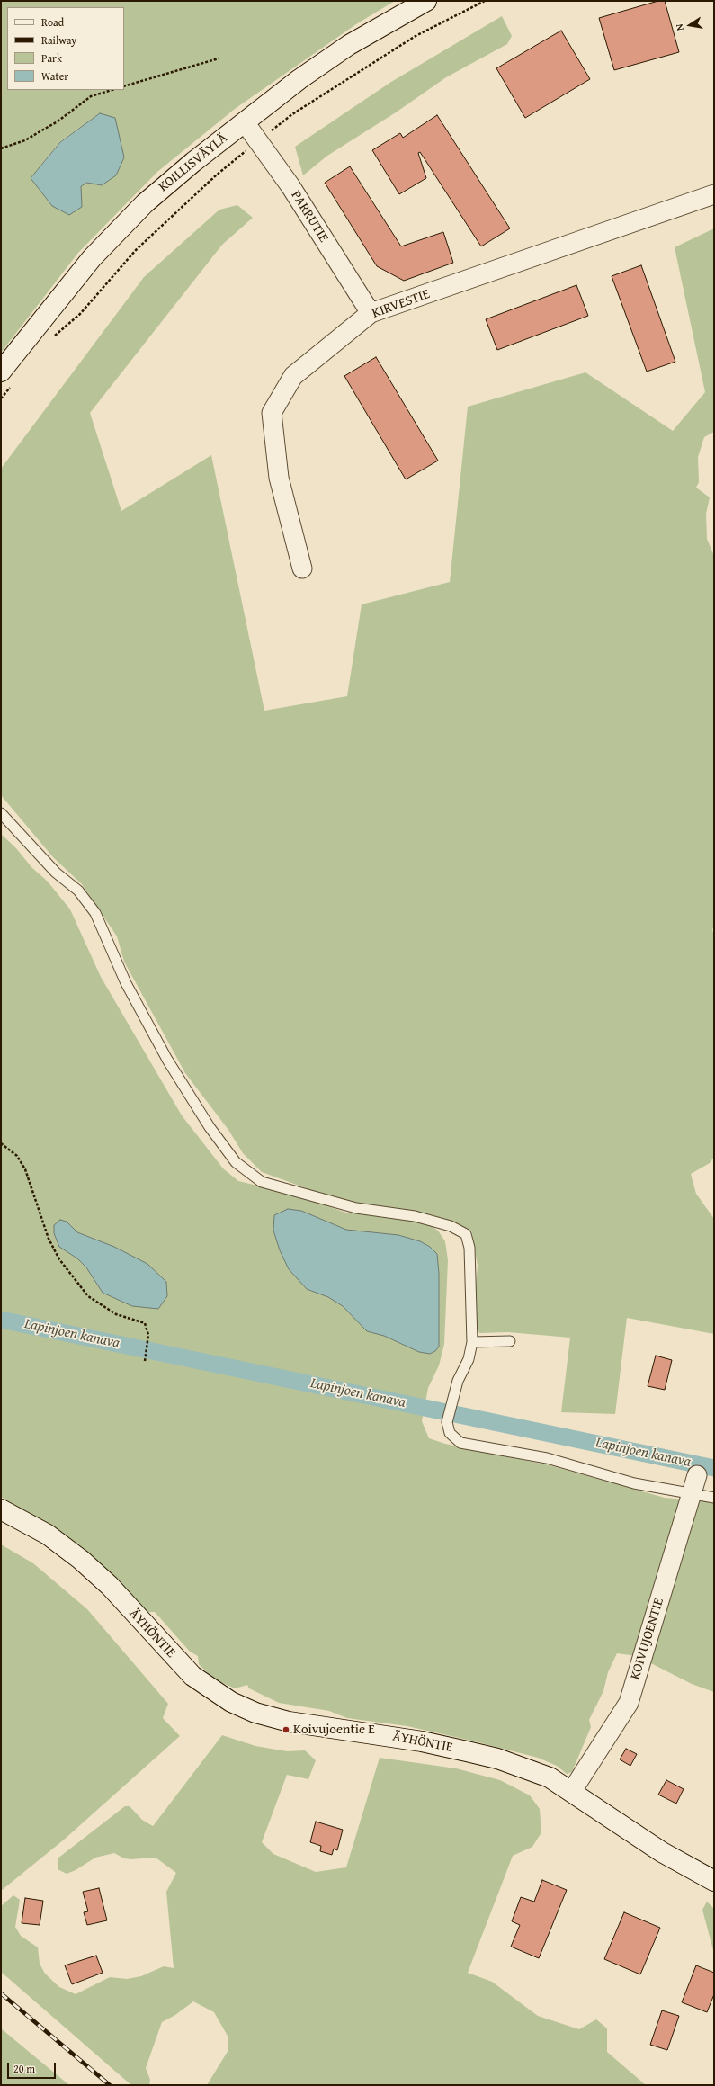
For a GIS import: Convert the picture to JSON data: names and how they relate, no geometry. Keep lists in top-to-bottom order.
{
  "streets": {
    "main road": ["KOILLISVÄYLÄ", "ÄYHÖNTIE"],
    "street": ["PARRUTIE", "KIRVESTIE", "KOIVUJOENTIE"]
  },
  "crossings": [
    ["KOILLISVÄYLÄ", "PARRUTIE"],
    ["PARRUTIE", "KIRVESTIE"],
    ["ÄYHÖNTIE", "KOIVUJOENTIE"]
  ],
  "water": ["Lapinjoen kanava"],
  "places": ["Koivujoentie E"],
  "legend": [
    "Road",
    "Railway",
    "Park",
    "Water"
  ],
  "scale_bar": "20 m",
  "north": "left"
}
